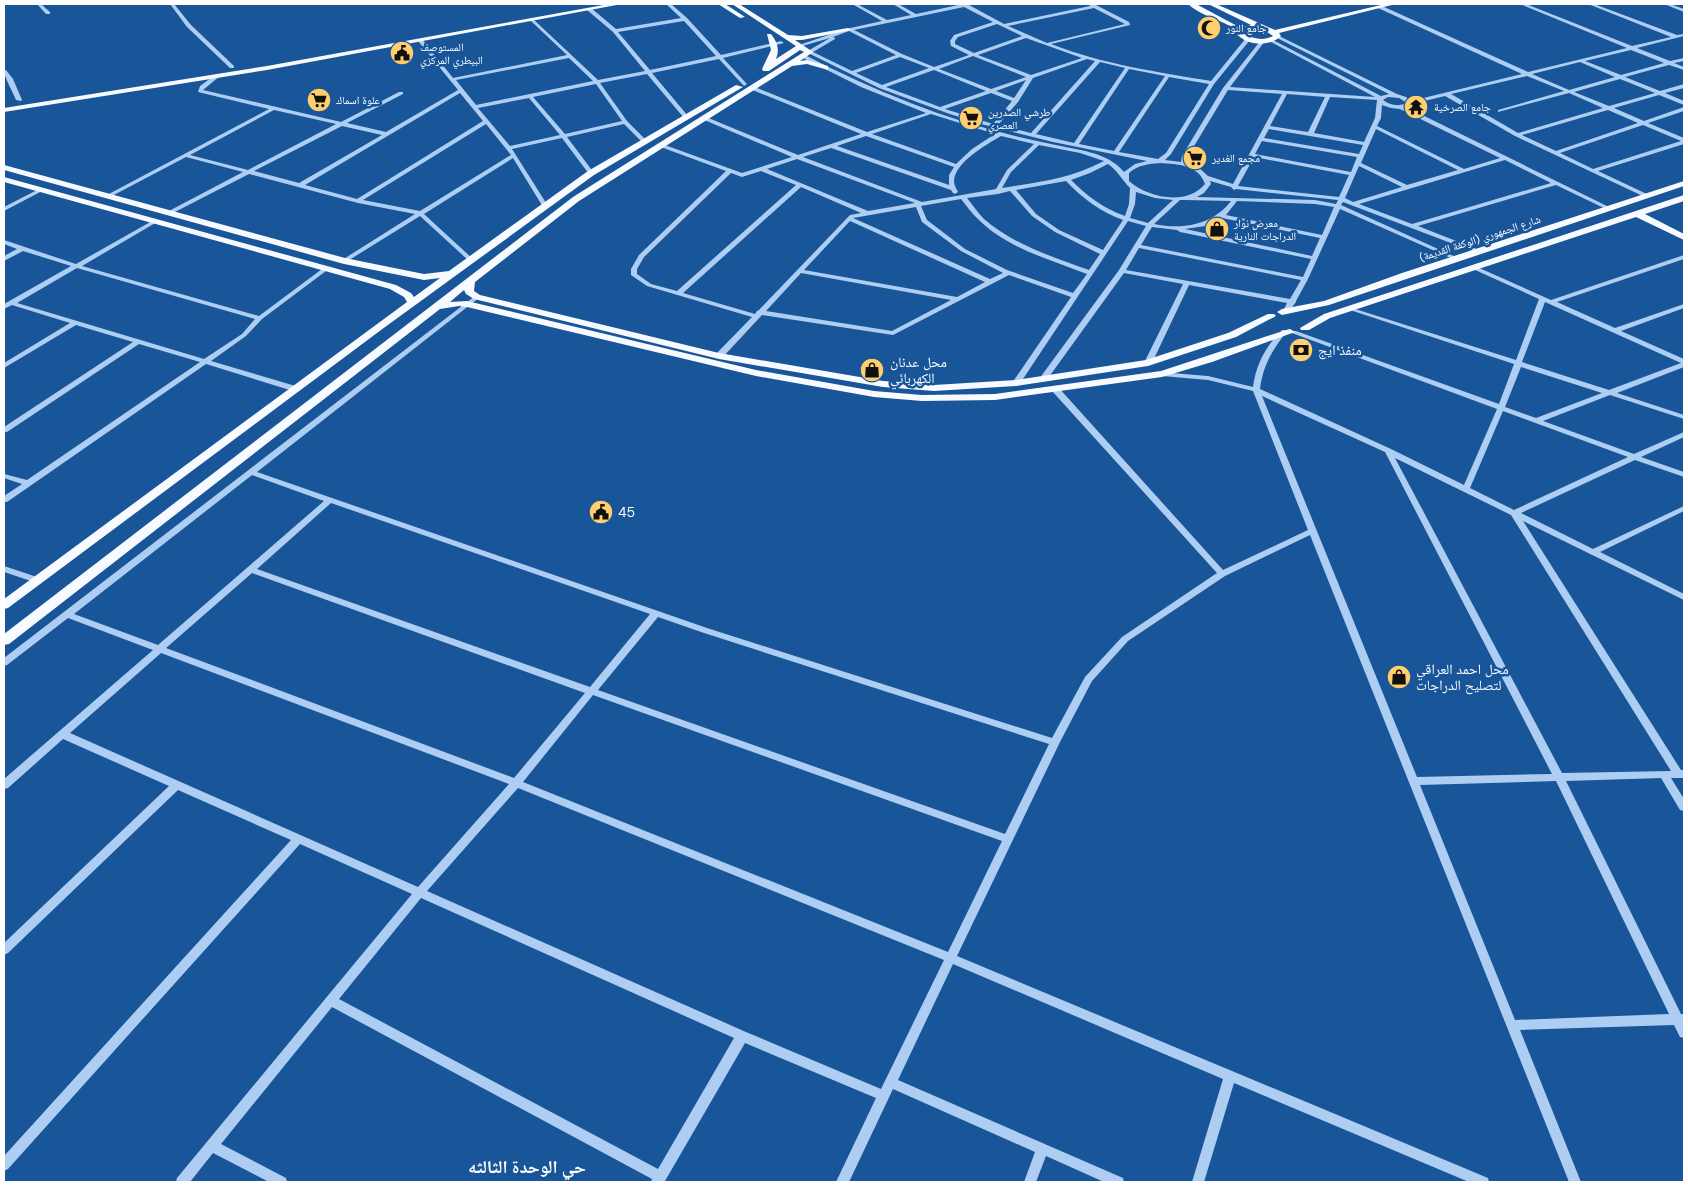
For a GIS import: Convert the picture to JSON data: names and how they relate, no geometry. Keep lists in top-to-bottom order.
{
  "streets": {
    "main road": ["شارع الجمهوري (الوكفة القديمة)"]
  },
  "districts": ["حي الوحدة الثالثه"],
  "places": {
    "mosque": ["جامع النور"],
    "public building": ["المستوصف البيطري المركزي", "45"],
    "supermarket": ["علوة اسماك", "طرشي الصدرين العصري", "مجمع الغدير"],
    "temple": ["جامع الصرخية"],
    "shop": ["معرض نوار الدراجات النارية", "محل عدنان الكهربائي", "محل احمد العراقي لتصليح الدراجات"],
    "bank": ["منفذ ايج"]
  }
}
